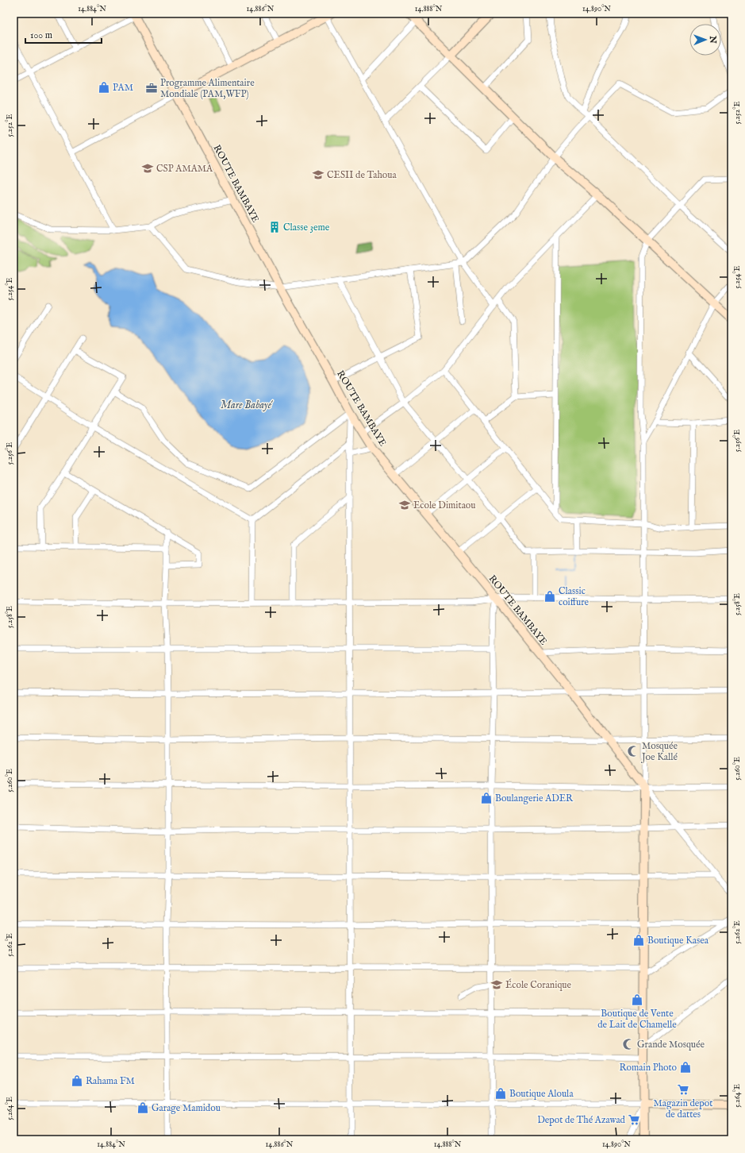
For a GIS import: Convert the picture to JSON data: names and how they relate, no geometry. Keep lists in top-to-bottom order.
{
  "streets": {
    "street": ["ROUTE BAMBAYE"]
  },
  "water": ["Mare Babayé"],
  "places": {
    "shop": [
      "PAM",
      "Classic coiffure",
      "Boulangerie ADER",
      "Boutique Kasea",
      "Boutique de Vente de Lait de Chamelle",
      "Romain Photo",
      "Rahama FM",
      "Boutique Aloula",
      "Garage Mamidou"
    ],
    "office": ["Programme Alimentaire Mondiale (PAM,WFP)"],
    "school or university": [
      "CSP AMAMA",
      "CESII de Tahoua",
      "Ecole Dimitaou",
      "École Coranique"
    ],
    "building": ["Classe 3eme"],
    "mosque": ["Mosquée Joe Kallé", "Grande Mosquée"],
    "supermarket": ["Magazin depot de dattes", "Depot de Thé Azawad"]
  },
  "scale_bar": "100 m",
  "north": "right",
  "coordinates": [
    "14.884°N",
    "14.886°N",
    "14.888°N",
    "14.890°N",
    "5.252°E",
    "5.254°E",
    "5.256°E",
    "5.258°E",
    "5.260°E",
    "5.262°E",
    "5.264°E"
  ]
}
